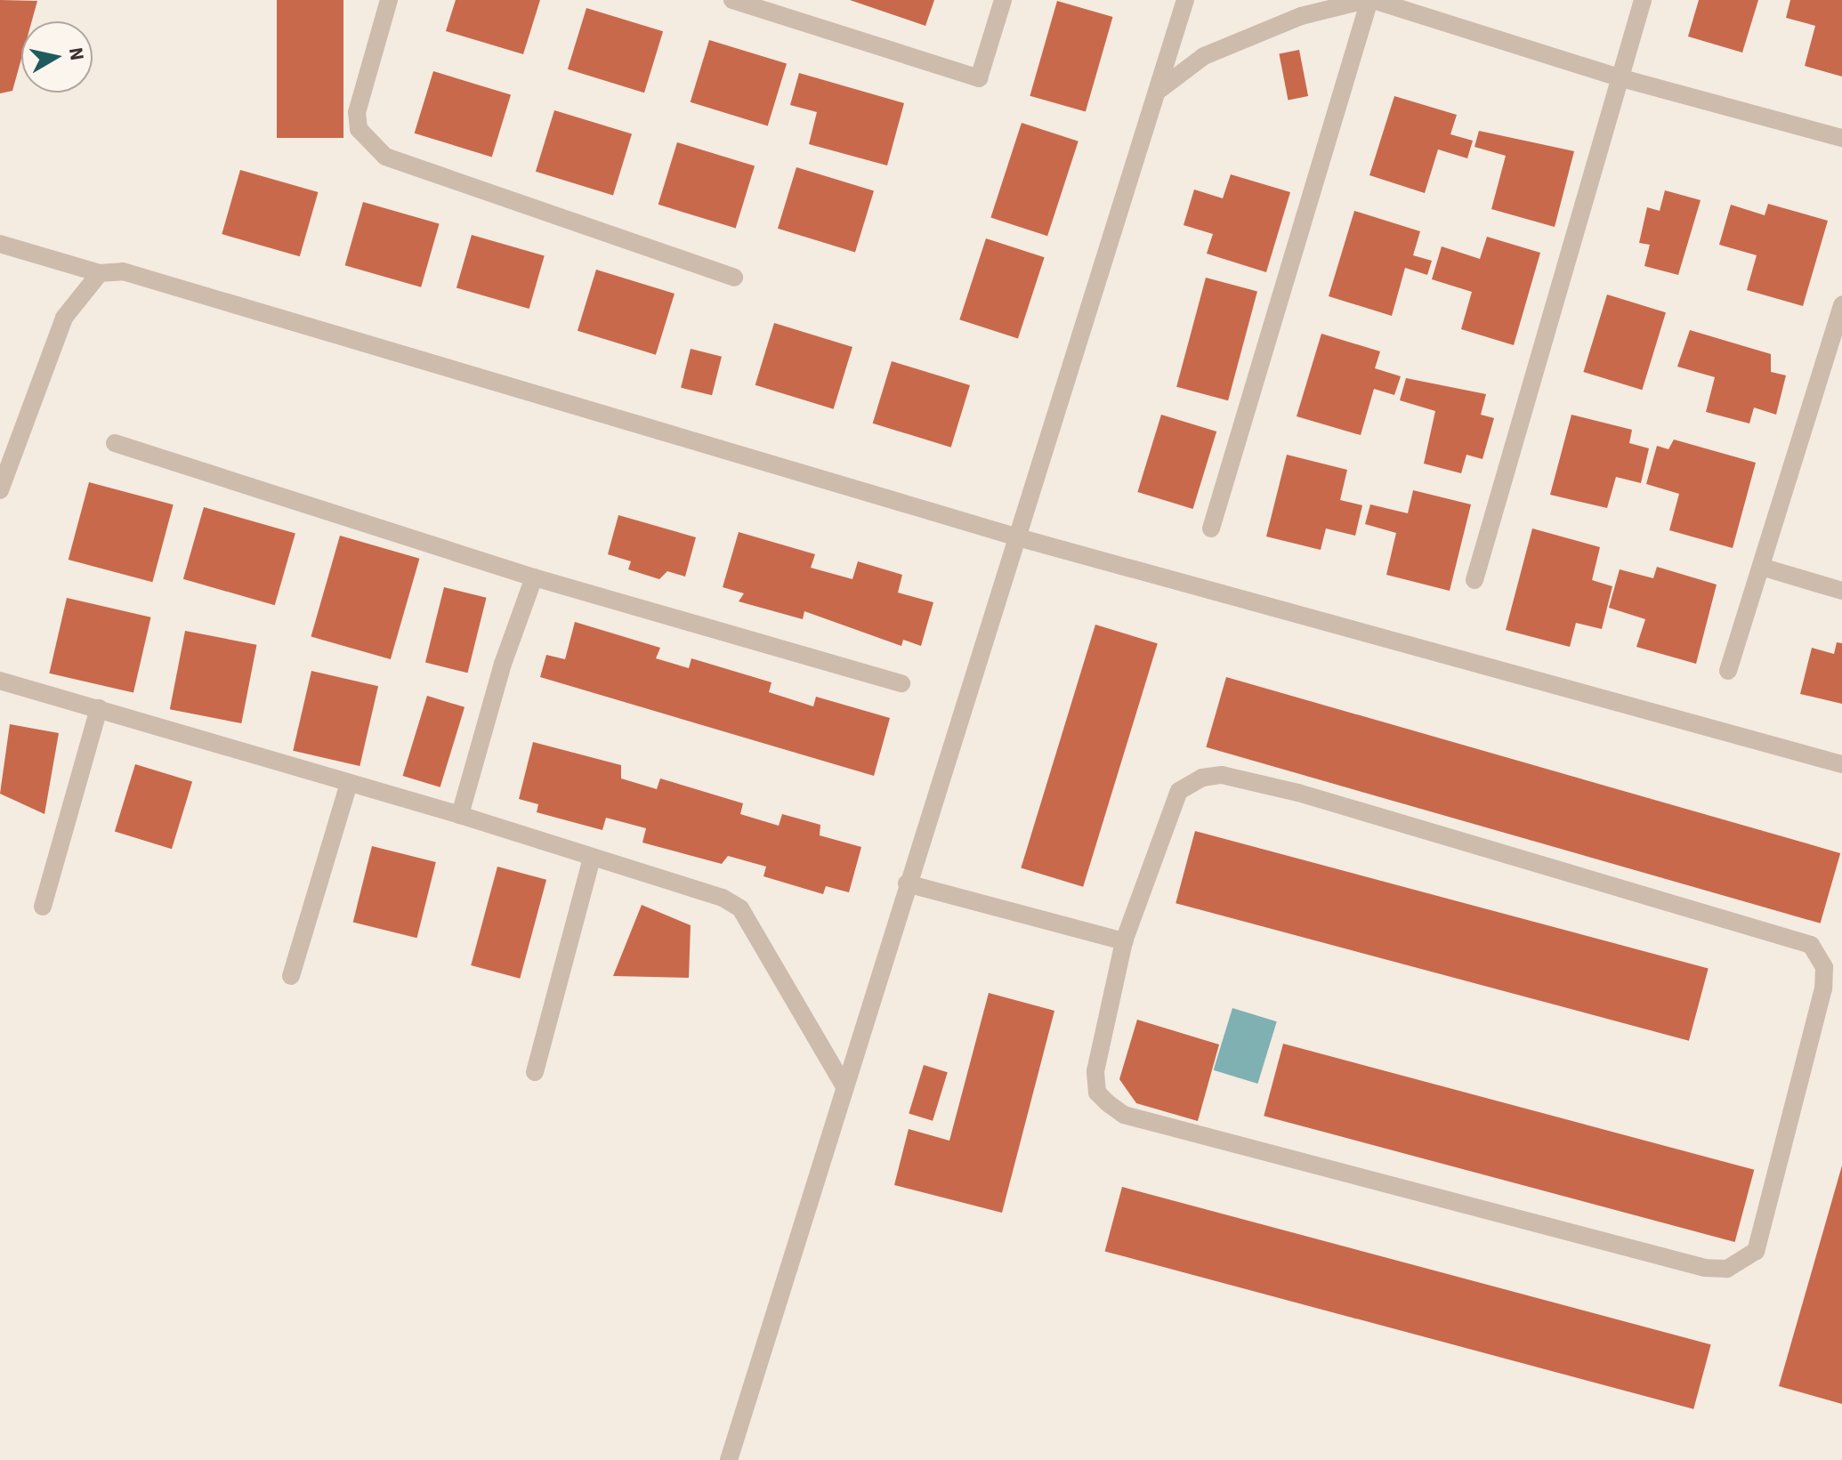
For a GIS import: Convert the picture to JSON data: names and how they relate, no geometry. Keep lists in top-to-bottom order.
{
  "north": "right"
}
